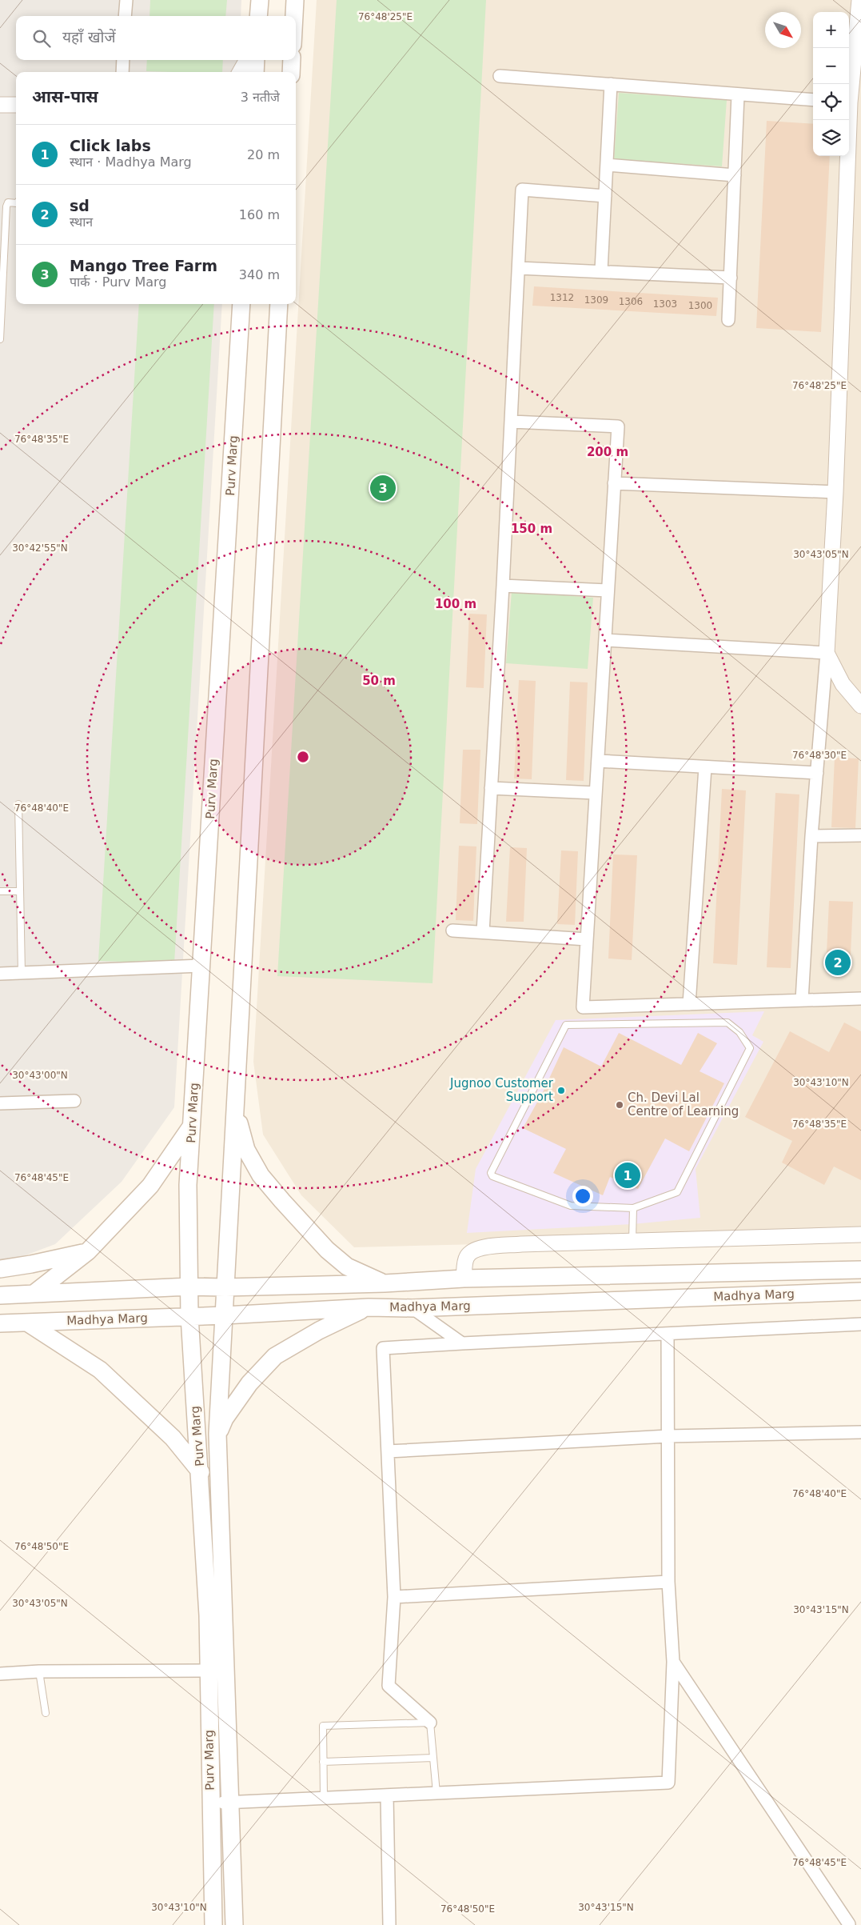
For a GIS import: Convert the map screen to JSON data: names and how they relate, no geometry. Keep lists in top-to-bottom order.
{
  "streets": {
    "main road": ["Purv Marg", "Madhya Marg"]
  },
  "crossings": [
    ["Purv Marg", "Madhya Marg"]
  ],
  "places": ["Jugnoo Customer Support", "Ch. Devi Lal Centre of Learning"],
  "house_numbers": [
    "1312",
    "1309",
    "1306",
    "1303",
    "1300"
  ],
  "north": "bottom right",
  "page": {
    "map_buttons": ["+", "−"],
    "search": "यहाँ खोजें",
    "heading": ["आस-पास", "3 नतीजे"],
    "list": [
      {
        "mark": "1",
        "name": "Click labs",
        "note": "स्थान · Madhya Marg",
        "value": "20 m"
      },
      {
        "mark": "2",
        "name": "sd",
        "note": "स्थान",
        "value": "160 m"
      },
      {
        "mark": "3",
        "name": "Mango Tree Farm",
        "note": "पार्क · Purv Marg",
        "value": "340 m"
      }
    ],
    "pins": ["3", "2", "1"]
  },
  "coordinates": [
    "76°48'25\"E",
    "76°48'35\"E",
    "30°42'55\"N",
    "30°43'05\"N",
    "76°48'30\"E",
    "76°48'40\"E",
    "30°43'00\"N",
    "30°43'10\"N",
    "76°48'45\"E",
    "76°48'50\"E",
    "30°43'15\"N"
  ],
  "rings": [
    "200 m",
    "150 m",
    "100 m",
    "50 m"
  ]
}
